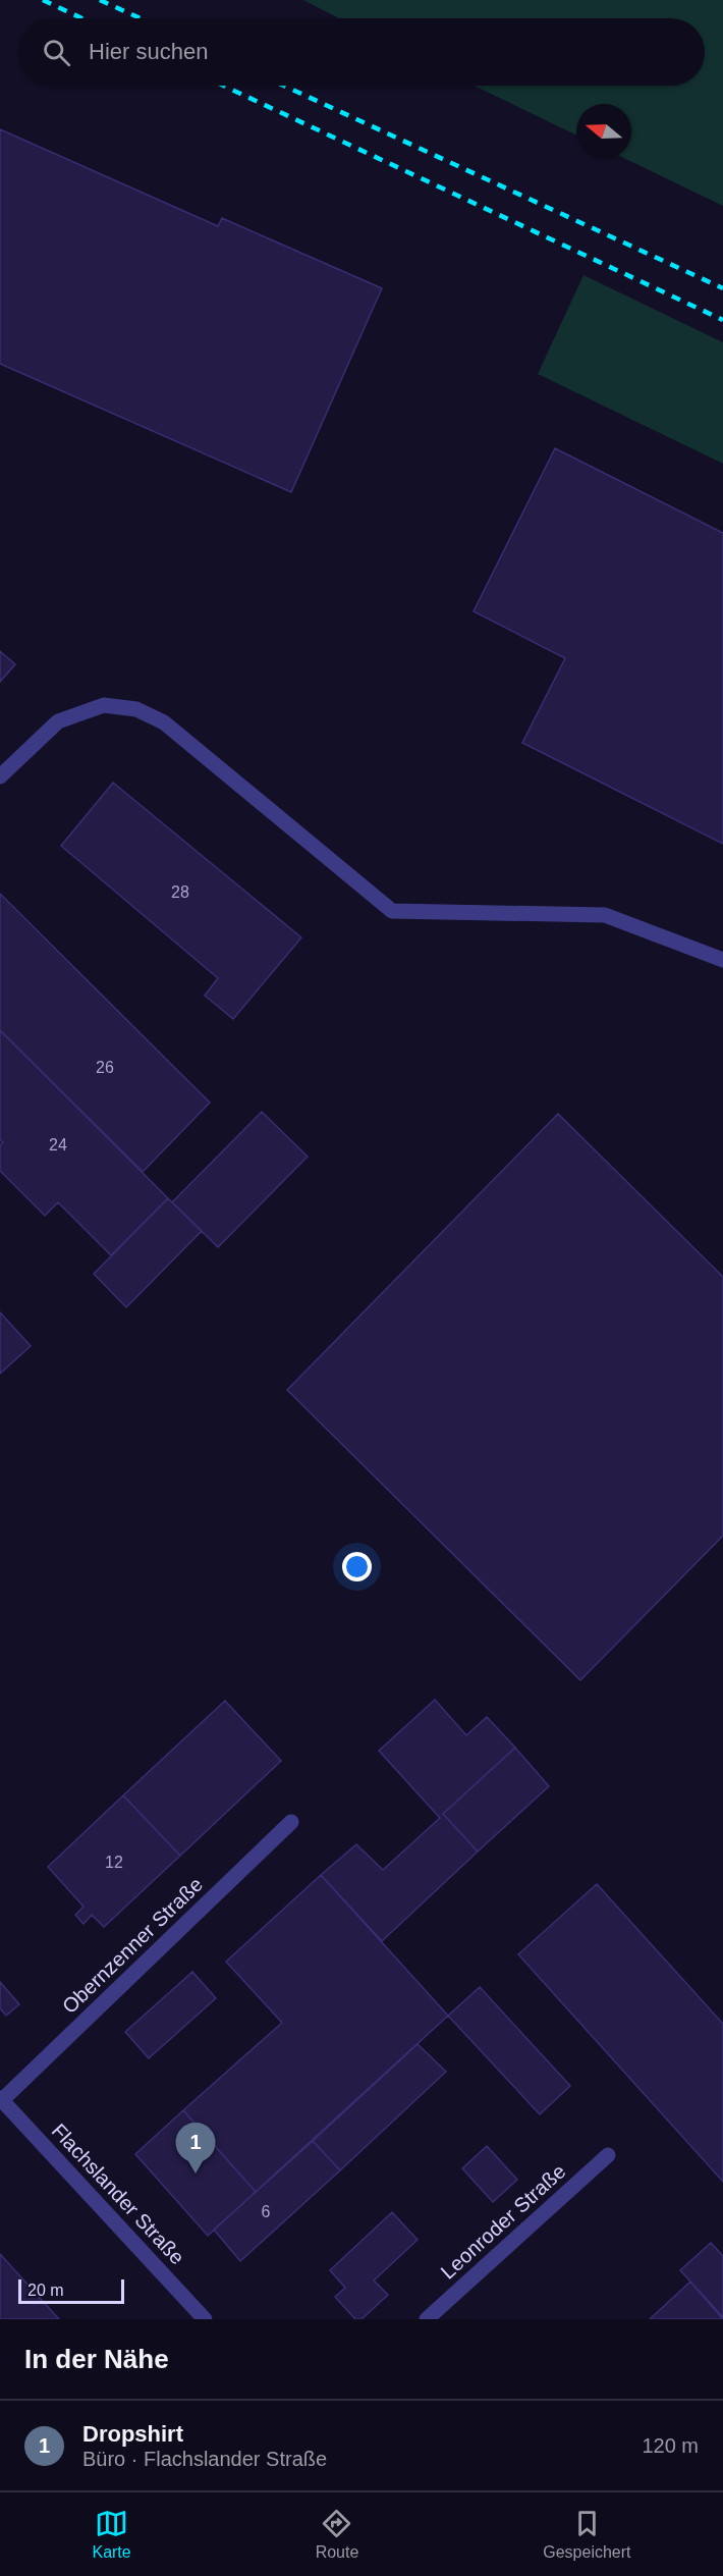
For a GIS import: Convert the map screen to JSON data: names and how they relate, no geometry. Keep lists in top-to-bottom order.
{
  "streets": {
    "street": ["Obernzenner Straße", "Flachslander Straße", "Leonroder Straße"]
  },
  "crossings": [
    ["Obernzenner Straße", "Flachslander Straße"]
  ],
  "house_numbers": [
    "28",
    "26",
    "24",
    "12",
    "6"
  ],
  "scale_bar": "20 m",
  "north": "left",
  "page": {
    "search": "Hier suchen",
    "pins": "1",
    "scale": "20 m",
    "heading": "In der Nähe",
    "list": [
      {
        "mark": "1",
        "name": "Dropshirt",
        "note": "Büro · Flachslander Straße",
        "value": "120 m"
      }
    ],
    "nav": ["Karte", "Route", "Gespeichert"]
  }
}
